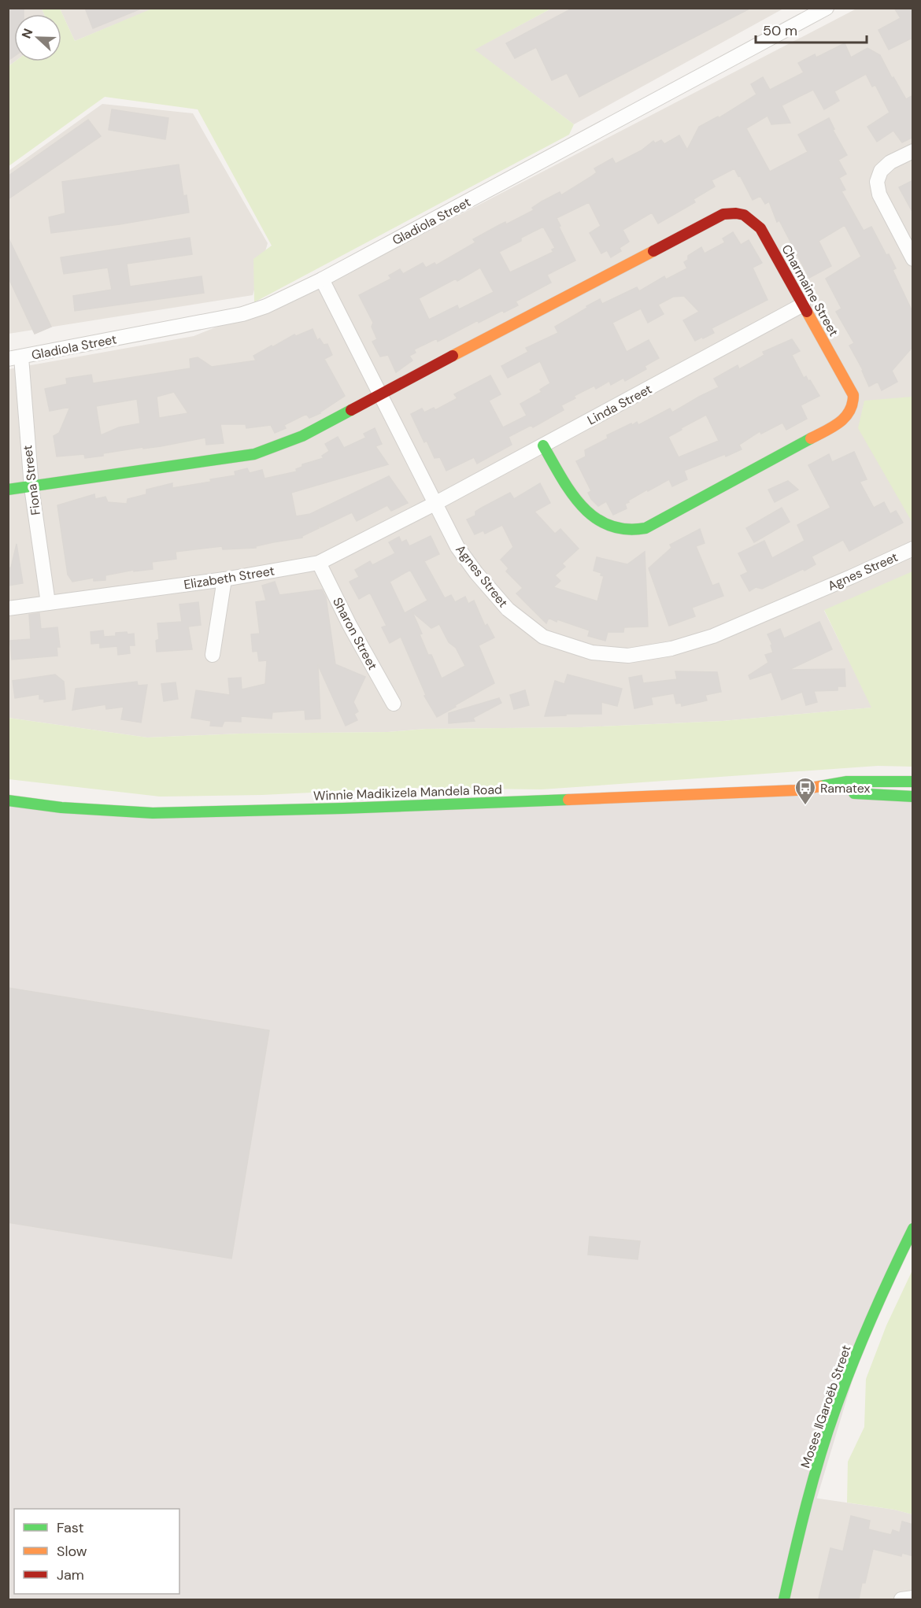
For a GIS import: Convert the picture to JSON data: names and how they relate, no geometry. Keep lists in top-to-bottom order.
{
  "streets": {
    "street": [
      "Gladiola Street",
      "Charmaine Street",
      "Linda Street",
      "Fiona Street",
      "Agnes Street",
      "Elizabeth Street",
      "Sharon Street",
      "Winnie Madikizela Mandela Road",
      "Moses ǁGaroëb Street"
    ]
  },
  "crossings": [
    ["Gladiola Street", "Fiona Street"],
    ["Gladiola Street", "Agnes Street"],
    ["Charmaine Street", "Linda Street"],
    ["Charmaine Street", "Agnes Street"],
    ["Linda Street", "Agnes Street"],
    ["Linda Street", "Elizabeth Street"],
    ["Fiona Street", "Elizabeth Street"],
    ["Agnes Street", "Elizabeth Street"],
    ["Elizabeth Street", "Sharon Street"]
  ],
  "places": {
    "bus stop": ["Ramatex"]
  },
  "legend": ["Fast", "Slow", "Jam"],
  "scale_bar": "50 m",
  "north": "left"
}
